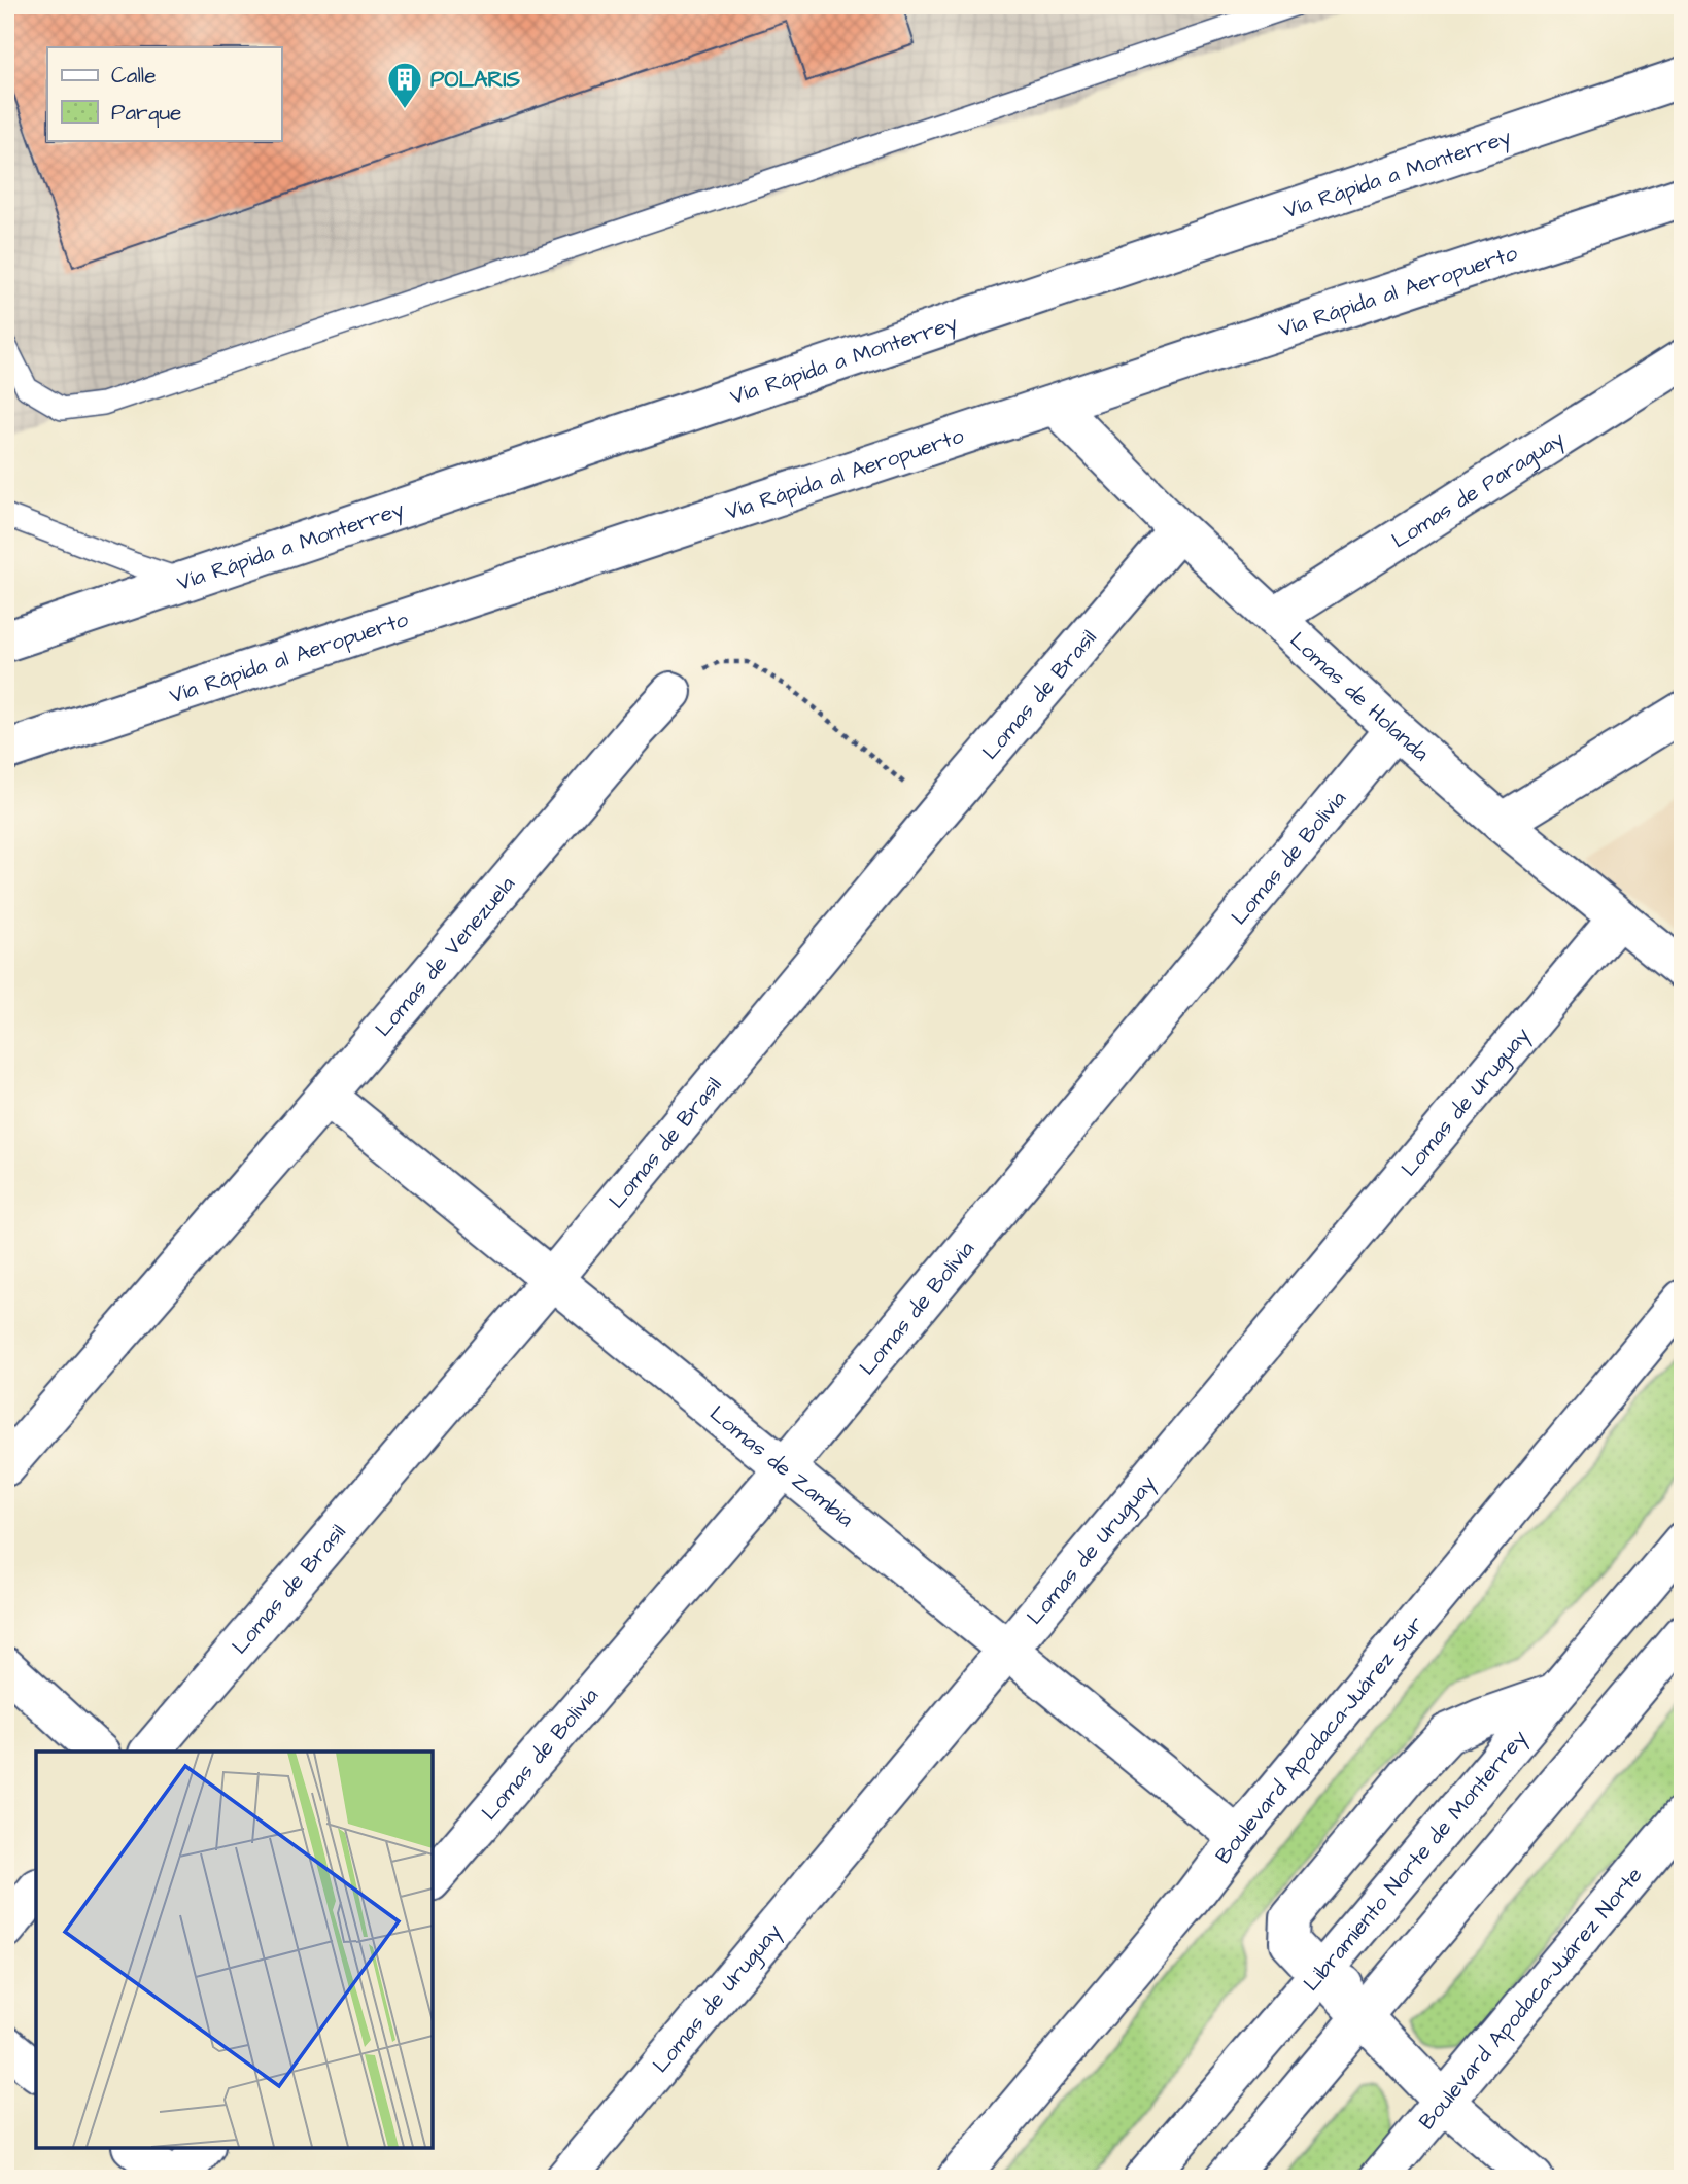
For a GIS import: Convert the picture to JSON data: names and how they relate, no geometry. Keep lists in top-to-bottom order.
{
  "streets": {
    "main road": [
      "Vía Rápida a Monterrey",
      "Vía Rápida al Aeropuerto",
      "Lomas de Paraguay",
      "Lomas de Brasil",
      "Lomas de Holanda",
      "Lomas de Bolivia",
      "Lomas de Venezuela",
      "Lomas de Uruguay",
      "Lomas de Zambia",
      "Boulevard Apodaca-Juárez Sur",
      "Libramiento Norte de Monterrey",
      "Boulevard Apodaca-Juárez Norte"
    ]
  },
  "crossings": [
    ["Vía Rápida al Aeropuerto", "Lomas de Holanda"],
    ["Lomas de Paraguay", "Lomas de Holanda"],
    ["Lomas de Brasil", "Lomas de Holanda"],
    ["Lomas de Brasil", "Lomas de Zambia"],
    ["Lomas de Holanda", "Lomas de Bolivia"],
    ["Lomas de Holanda", "Lomas de Uruguay"],
    ["Lomas de Bolivia", "Lomas de Zambia"],
    ["Lomas de Venezuela", "Lomas de Zambia"],
    ["Lomas de Uruguay", "Lomas de Zambia"],
    ["Lomas de Zambia", "Boulevard Apodaca-Juárez Sur"]
  ],
  "places": {
    "building": ["POLARIS"]
  },
  "legend": ["Calle", "Parque"]
}
